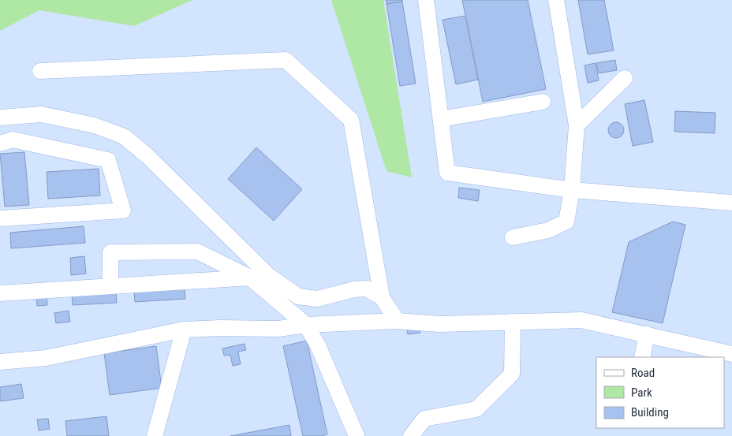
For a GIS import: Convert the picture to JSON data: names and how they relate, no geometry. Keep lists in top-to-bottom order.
{
  "legend": ["Road", "Park", "Building"]
}
